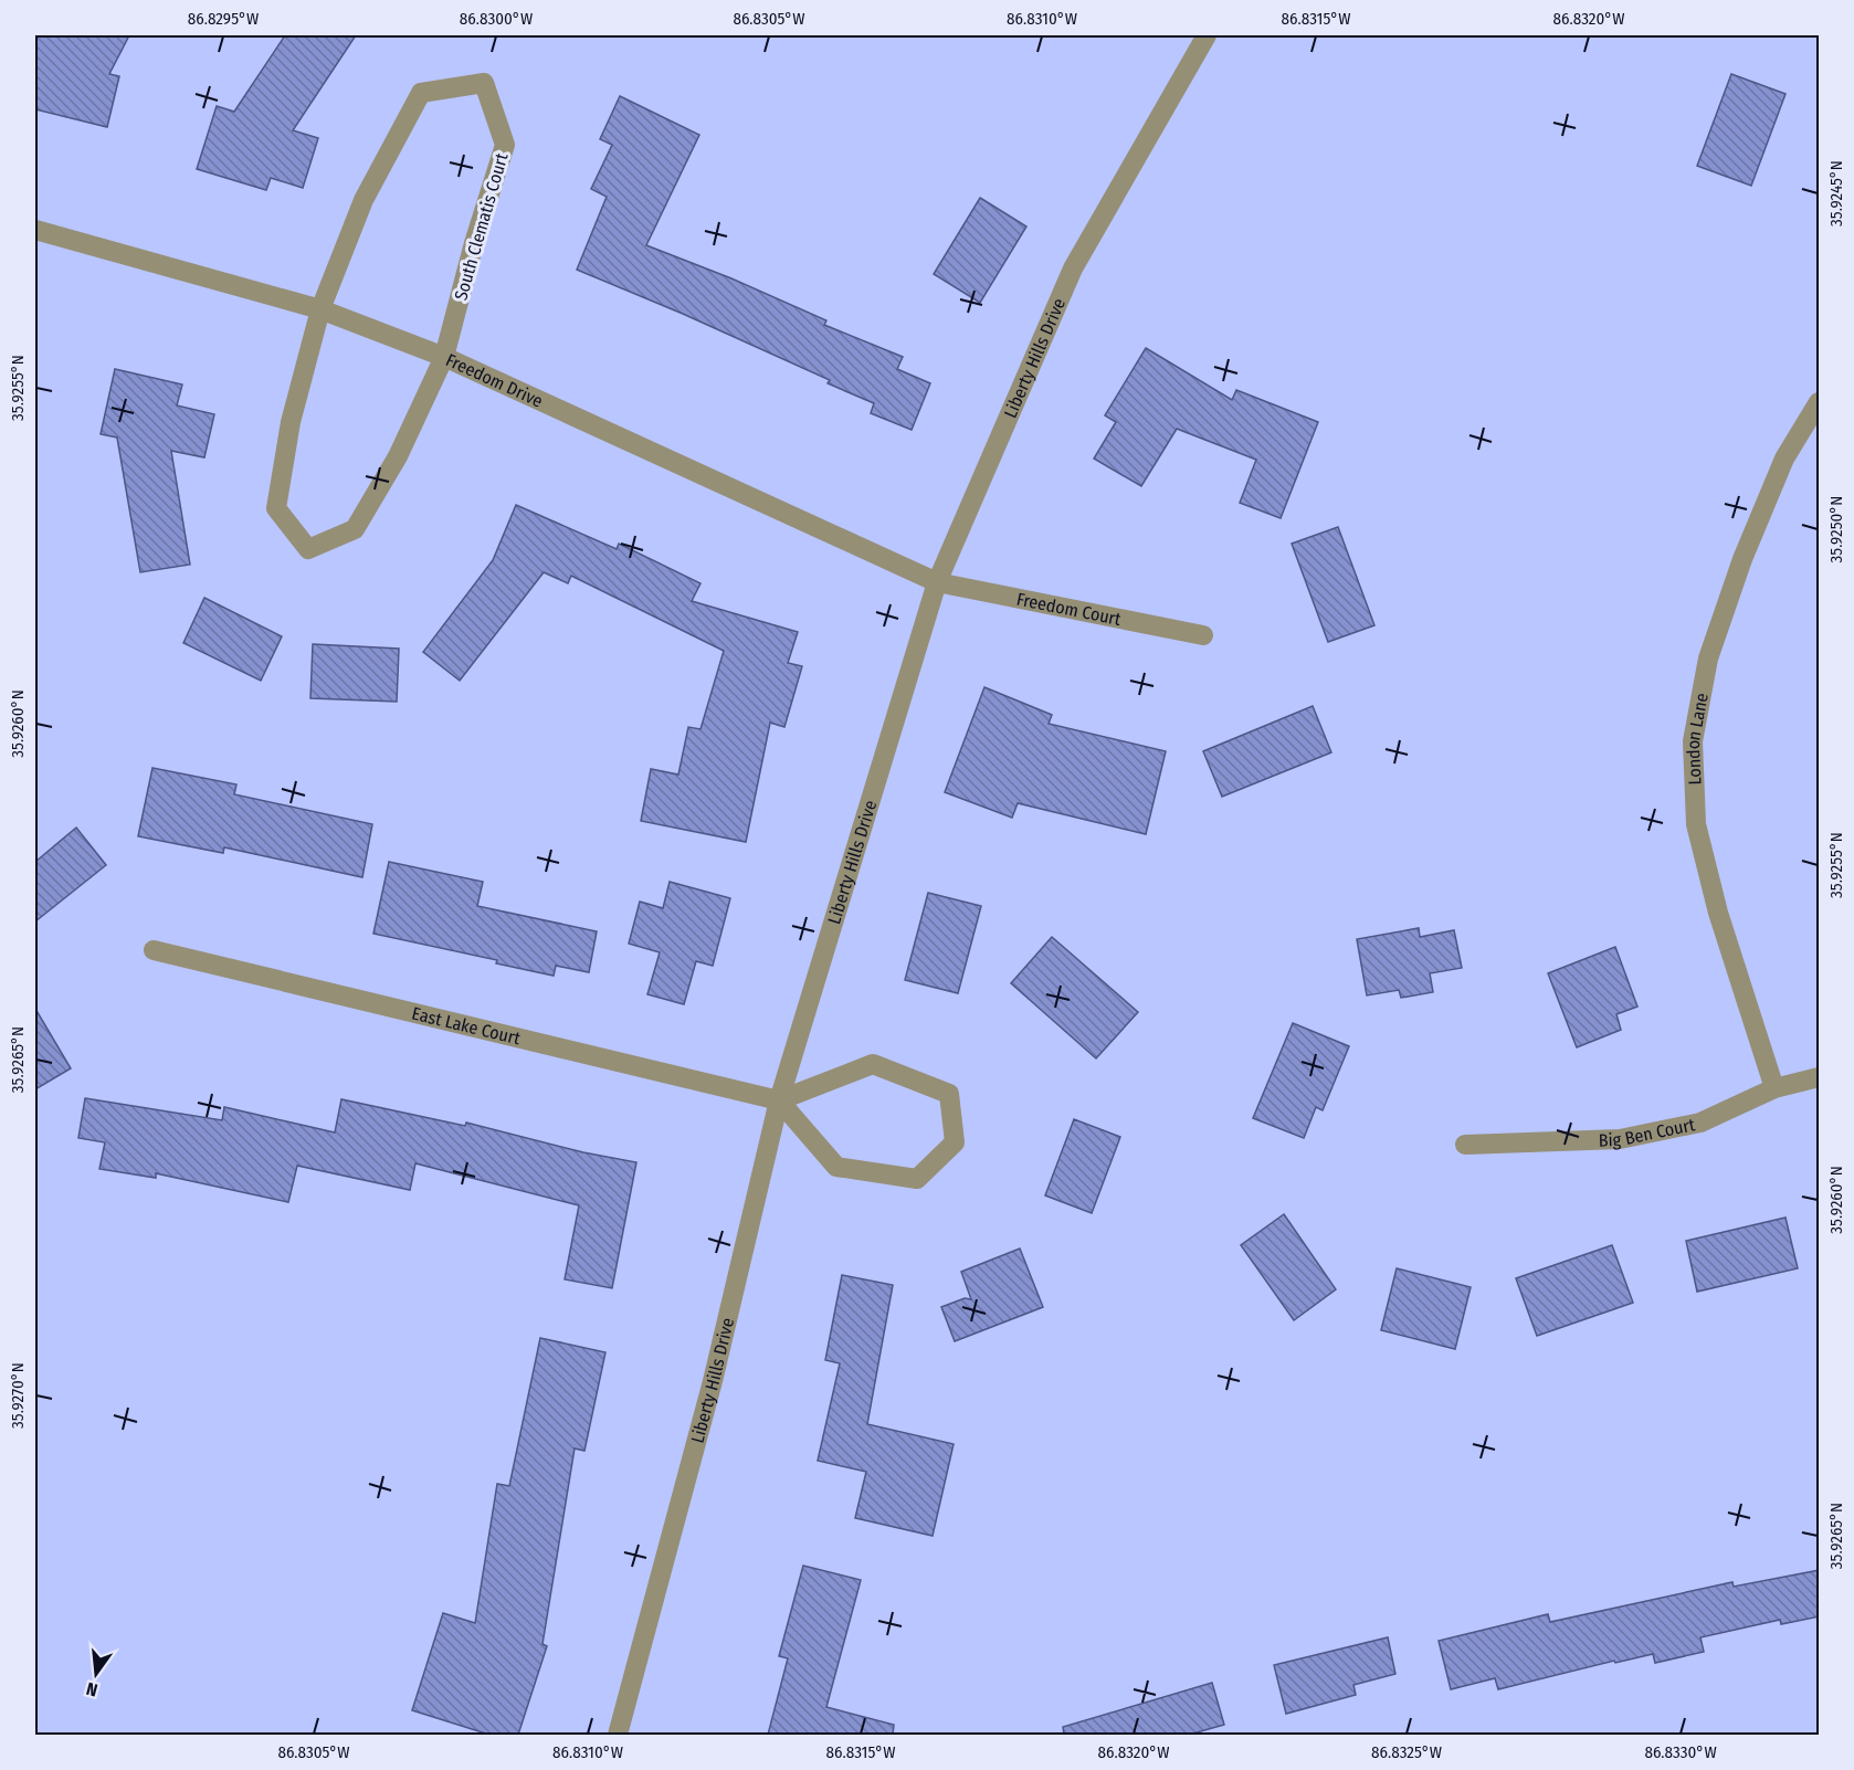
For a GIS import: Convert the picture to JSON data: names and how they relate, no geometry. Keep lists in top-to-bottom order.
{
  "streets": {
    "street": [
      "South Clematis Court",
      "Liberty Hills Drive",
      "Freedom Drive",
      "Freedom Court",
      "London Lane",
      "East Lake Court",
      "Big Ben Court"
    ]
  },
  "crossings": [
    ["South Clematis Court", "Freedom Drive"],
    ["Liberty Hills Drive", "Freedom Drive"],
    ["Liberty Hills Drive", "Freedom Court"],
    ["Liberty Hills Drive", "East Lake Court"],
    ["Freedom Drive", "Freedom Court"],
    ["London Lane", "Big Ben Court"]
  ],
  "north": "bottom",
  "coordinates": [
    "86.8295°W",
    "86.8300°W",
    "86.8305°W",
    "86.8310°W",
    "86.8315°W",
    "86.8320°W",
    "35.9245°N",
    "35.9255°N",
    "35.9250°N",
    "35.9260°N",
    "35.9265°N",
    "35.9270°N",
    "86.8325°W",
    "86.8330°W"
  ]
}
